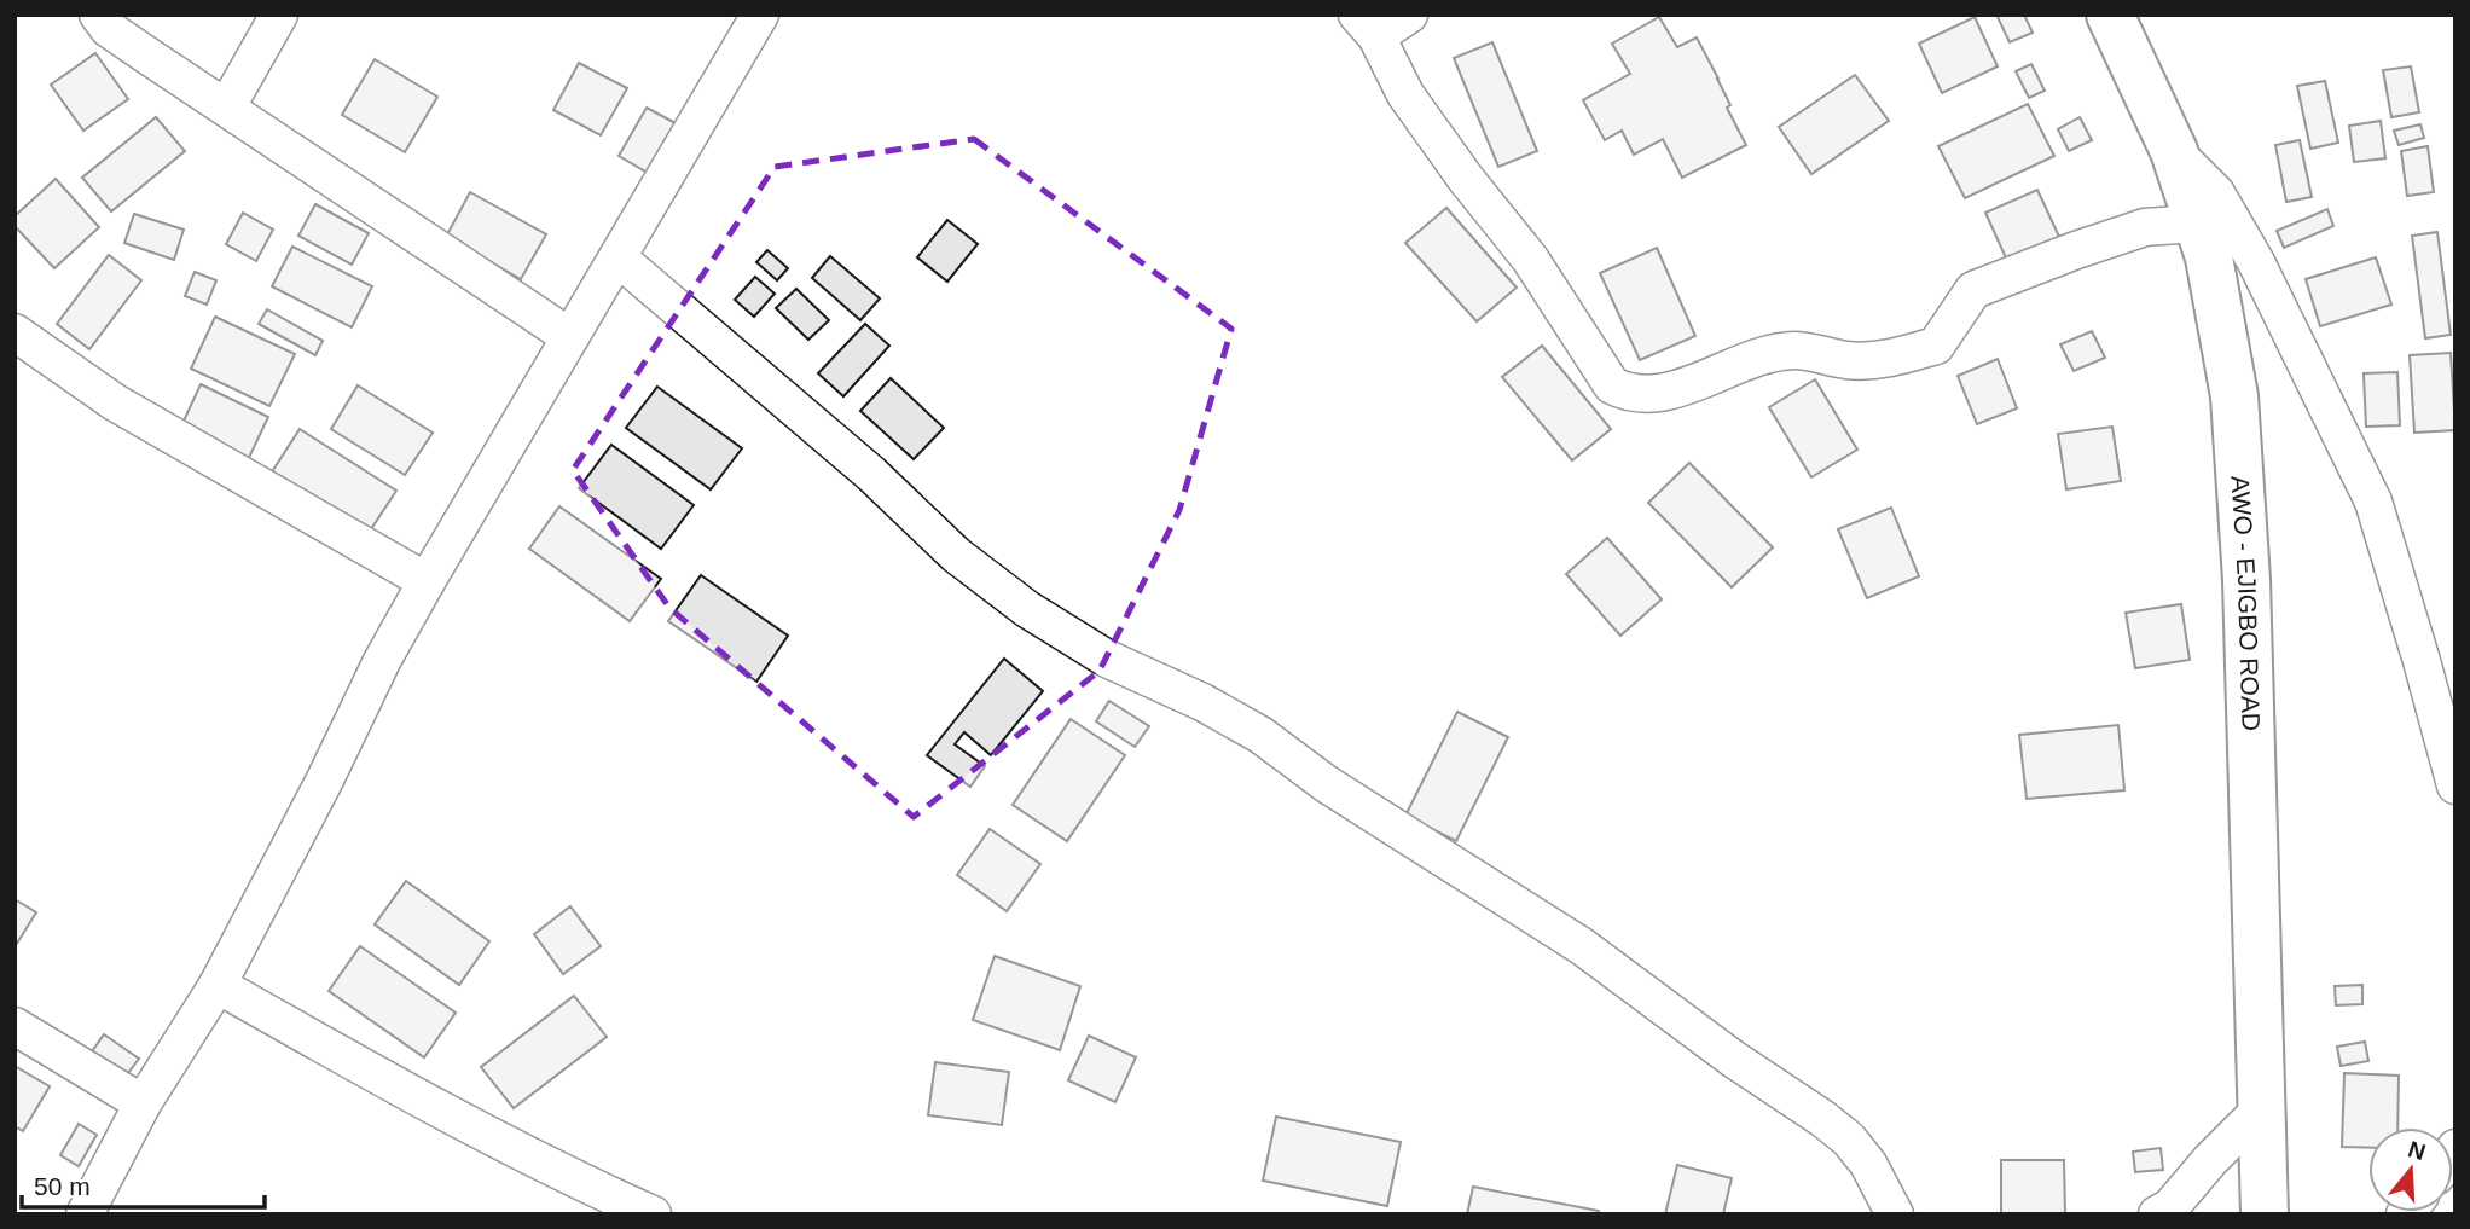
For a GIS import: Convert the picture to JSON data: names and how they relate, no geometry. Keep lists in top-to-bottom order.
{
  "streets": {
    "main road": ["AWO - EJIGBO ROAD"]
  },
  "scale_bar": "50 m",
  "north": "top"
}
